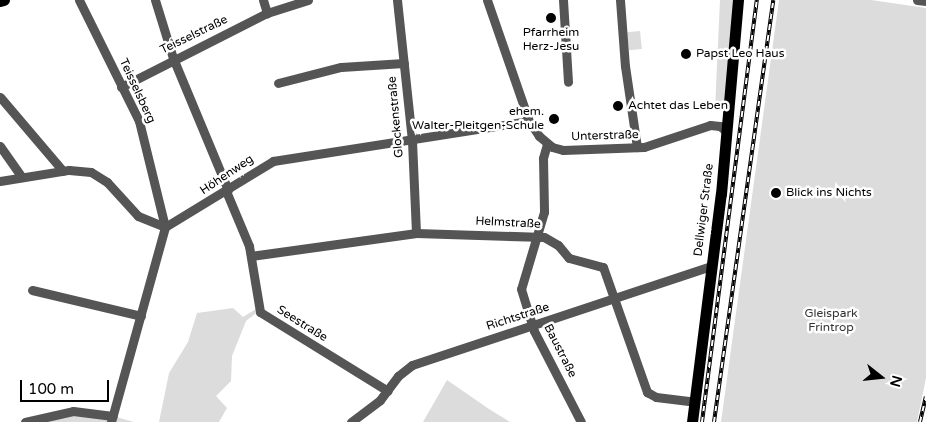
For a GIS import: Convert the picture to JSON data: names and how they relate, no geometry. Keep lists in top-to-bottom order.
{
  "streets": {
    "main road": ["Dellwiger Straße"],
    "street": [
      "Teisselstraße",
      "Teisselsberg",
      "Glockenstraße",
      "Unterstraße",
      "Höhenweg",
      "Helmstraße",
      "Richtstraße",
      "Seestraße",
      "Baustraße"
    ]
  },
  "crossings": [
    ["Teisselstraße", "Teisselsberg"],
    ["Teisselstraße", "Seestraße"],
    ["Teisselsberg", "Höhenweg"],
    ["Glockenstraße", "Höhenweg"],
    ["Glockenstraße", "Helmstraße"],
    ["Unterstraße", "Dellwiger Straße"],
    ["Unterstraße", "Baustraße"],
    ["Höhenweg", "Seestraße"],
    ["Dellwiger Straße", "Helmstraße"],
    ["Dellwiger Straße", "Richtstraße"],
    ["Helmstraße", "Richtstraße"],
    ["Helmstraße", "Seestraße"],
    ["Helmstraße", "Baustraße"],
    ["Richtstraße", "Seestraße"],
    ["Richtstraße", "Baustraße"]
  ],
  "parks": ["Gleispark Frintrop"],
  "places": [
    "Pfarrheim Herz-Jesu",
    "Papst Leo Haus",
    "Achtet das Leben",
    "ehem. Walter-Pleitgen-Schule",
    "Blick ins Nichts"
  ],
  "scale_bar": "100 m",
  "north": "right"
}
